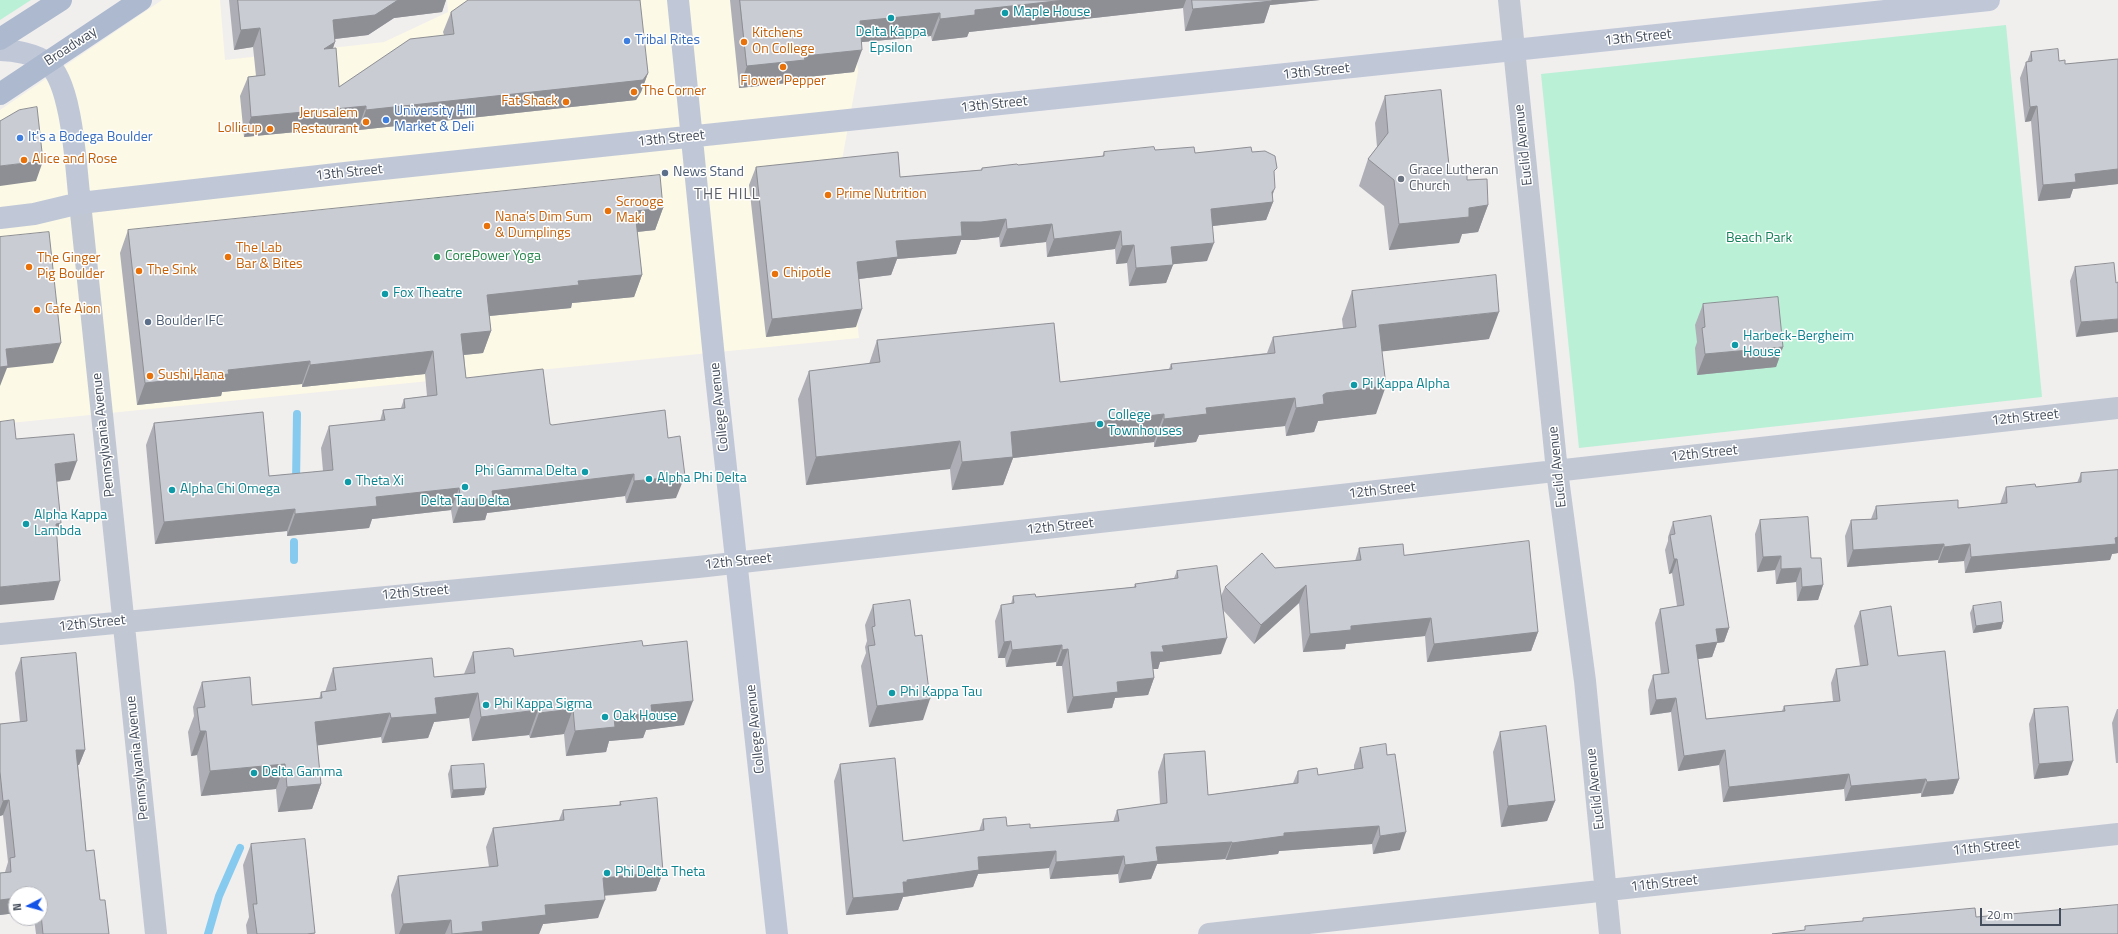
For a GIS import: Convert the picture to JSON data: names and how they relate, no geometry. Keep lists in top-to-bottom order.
{
  "streets": {
    "main road": ["Broadway"],
    "street": [
      "13th Street",
      "Euclid Avenue",
      "College Avenue",
      "12th Street",
      "Pennsylvania Avenue",
      "11th Street"
    ]
  },
  "crossings": [
    ["13th Street", "Euclid Avenue"],
    ["13th Street", "College Avenue"],
    ["13th Street", "Pennsylvania Avenue"],
    ["Broadway", "Pennsylvania Avenue"],
    ["Euclid Avenue", "12th Street"],
    ["Euclid Avenue", "11th Street"],
    ["College Avenue", "12th Street"],
    ["12th Street", "Pennsylvania Avenue"]
  ],
  "districts": ["THE HILL"],
  "parks": ["Beach Park"],
  "places": [
    "Maple House",
    "Delta Kappa Epsilon",
    "Tribal Rites",
    "Kitchens On College",
    "Flower Pepper",
    "The Corner",
    "Fat Shack",
    "University Hill Market & Deli",
    "Jerusalem Restaurant",
    "Lollicup",
    "It's a Bodega Boulder",
    "Alice and Rose",
    "News Stand",
    "Grace Lutheran Church",
    "Prime Nutrition",
    "Scrooge Maki",
    "Nana’s Dim Sum & Dumplings",
    "The Lab Bar & Bites",
    "CorePower Yoga",
    "The Ginger Pig Boulder",
    "The Sink",
    "Chipotle",
    "Fox Theatre",
    "Cafe Aion",
    "Boulder IFC",
    "Harbeck-Bergheim House",
    "Sushi Hana",
    "Pi Kappa Alpha",
    "College Townhouses",
    "Phi Gamma Delta",
    "Alpha Phi Delta",
    "Theta Xi",
    "Delta Tau Delta",
    "Alpha Chi Omega",
    "Alpha Kappa Lambda",
    "Phi Kappa Tau",
    "Phi Kappa Sigma",
    "Oak House",
    "Delta Gamma",
    "Phi Delta Theta"
  ],
  "scale_bar": "20 m",
  "north": "left"
}
